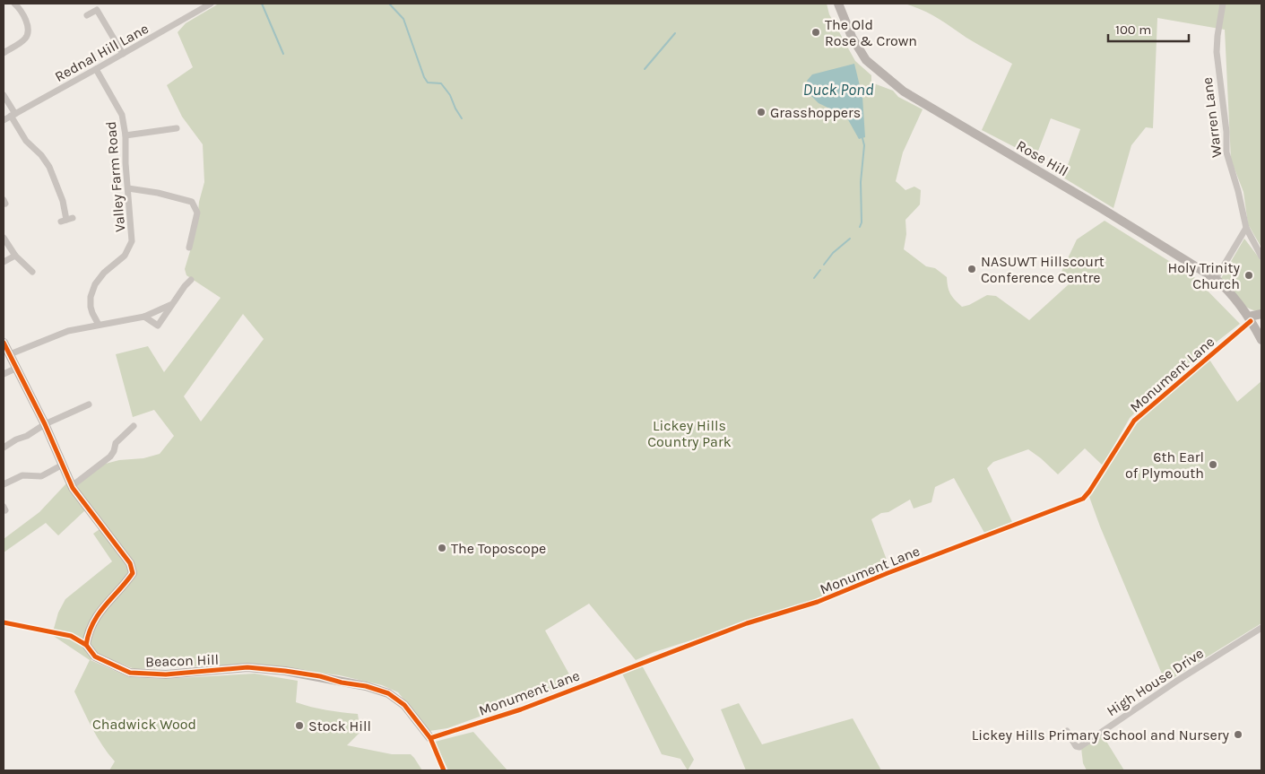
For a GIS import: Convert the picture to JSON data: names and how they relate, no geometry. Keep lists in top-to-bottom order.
{
  "streets": {
    "street": [
      "Rednal Hill Lane",
      "Warren Lane",
      "Rose Hill",
      "Valley Farm Road",
      "Monument Lane",
      "Beacon Hill",
      "High House Drive"
    ]
  },
  "crossings": [
    ["Rednal Hill Lane", "Valley Farm Road"],
    ["Rose Hill", "Monument Lane"],
    ["Monument Lane", "Beacon Hill"]
  ],
  "water": ["Duck Pond"],
  "parks": ["Lickey Hills Country Park", "Chadwick Wood"],
  "places": [
    "The Old Rose & Crown",
    "Grasshoppers",
    "NASUWT Hillscourt Conference Centre",
    "Holy Trinity Church",
    "6th Earl of Plymouth",
    "The Toposcope",
    "Stock Hill",
    "Lickey Hills Primary School and Nursery"
  ],
  "scale_bar": "100 m"
}
